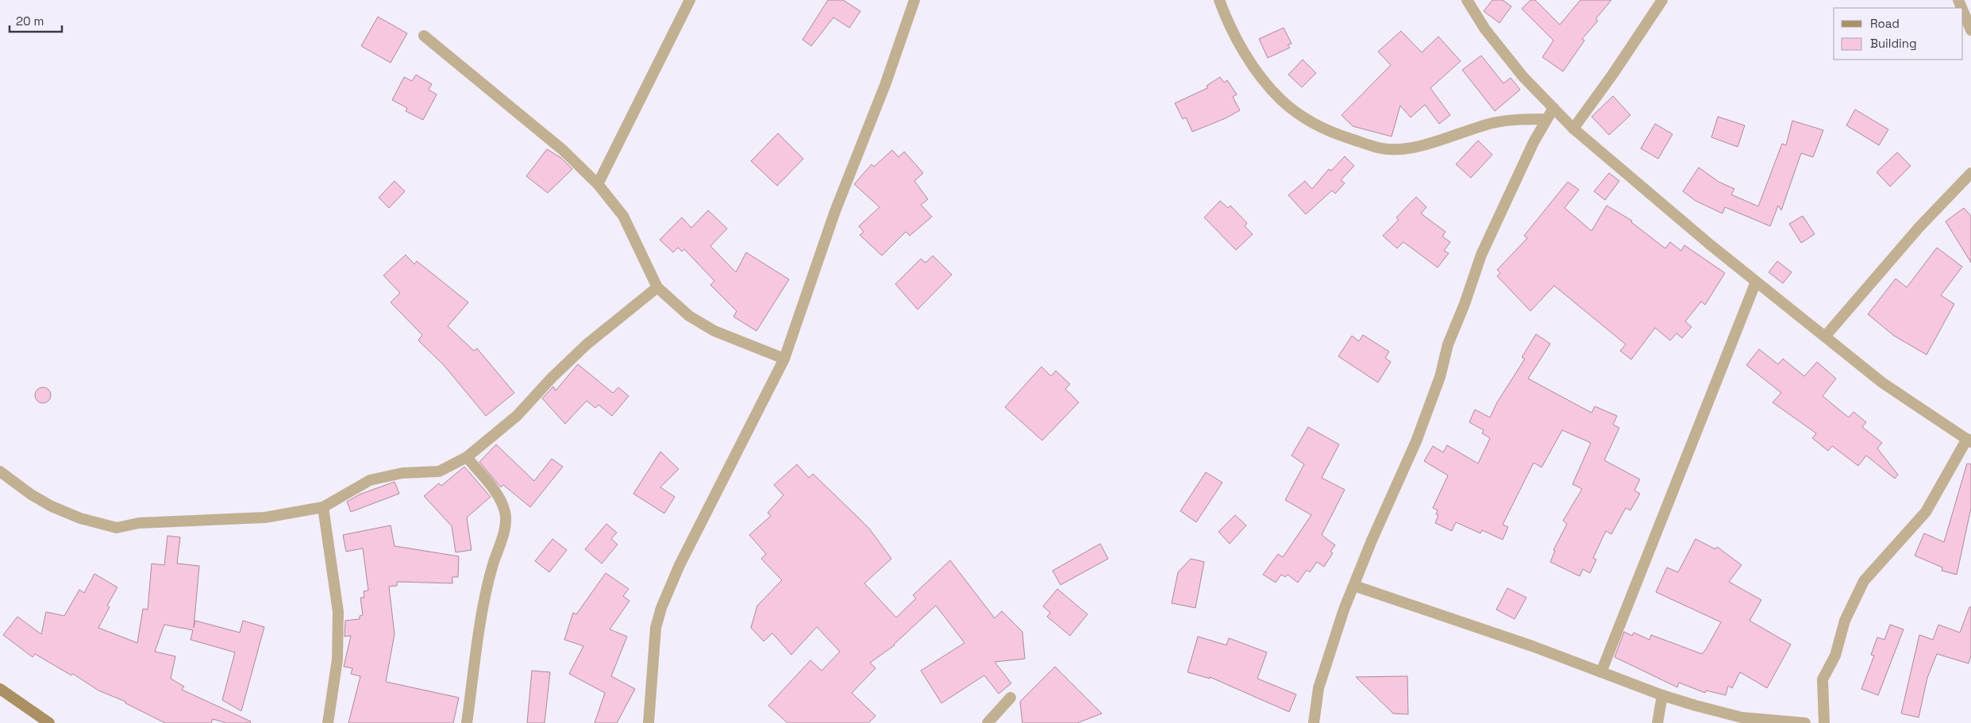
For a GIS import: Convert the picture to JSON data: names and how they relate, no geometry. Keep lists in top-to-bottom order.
{
  "legend": ["Road", "Building"],
  "scale_bar": "20 m"
}
